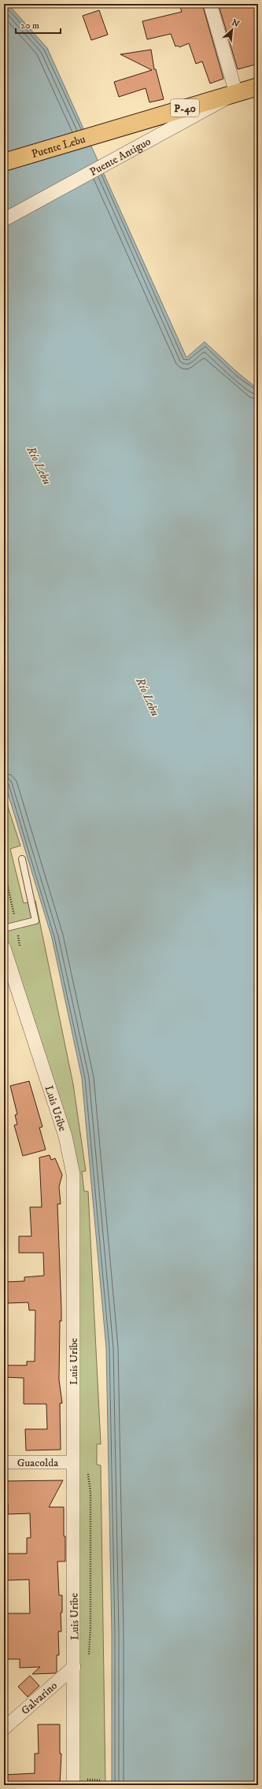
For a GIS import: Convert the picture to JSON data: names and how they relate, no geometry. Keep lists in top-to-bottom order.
{
  "streets": {
    "main road": ["P-40", "Puente Lebu"],
    "street": [
      "Puente Antiguo",
      "Luis Uribe",
      "Guacolda",
      "Galvarino"
    ]
  },
  "crossings": [
    ["P-40", "Puente Lebu"],
    ["P-40", "Puente Antiguo"],
    ["Puente Lebu", "Puente Antiguo"],
    ["Luis Uribe", "Guacolda"],
    ["Luis Uribe", "Galvarino"]
  ],
  "water": ["Río Lebu"],
  "scale_bar": "20 m",
  "north": "top right"
}
